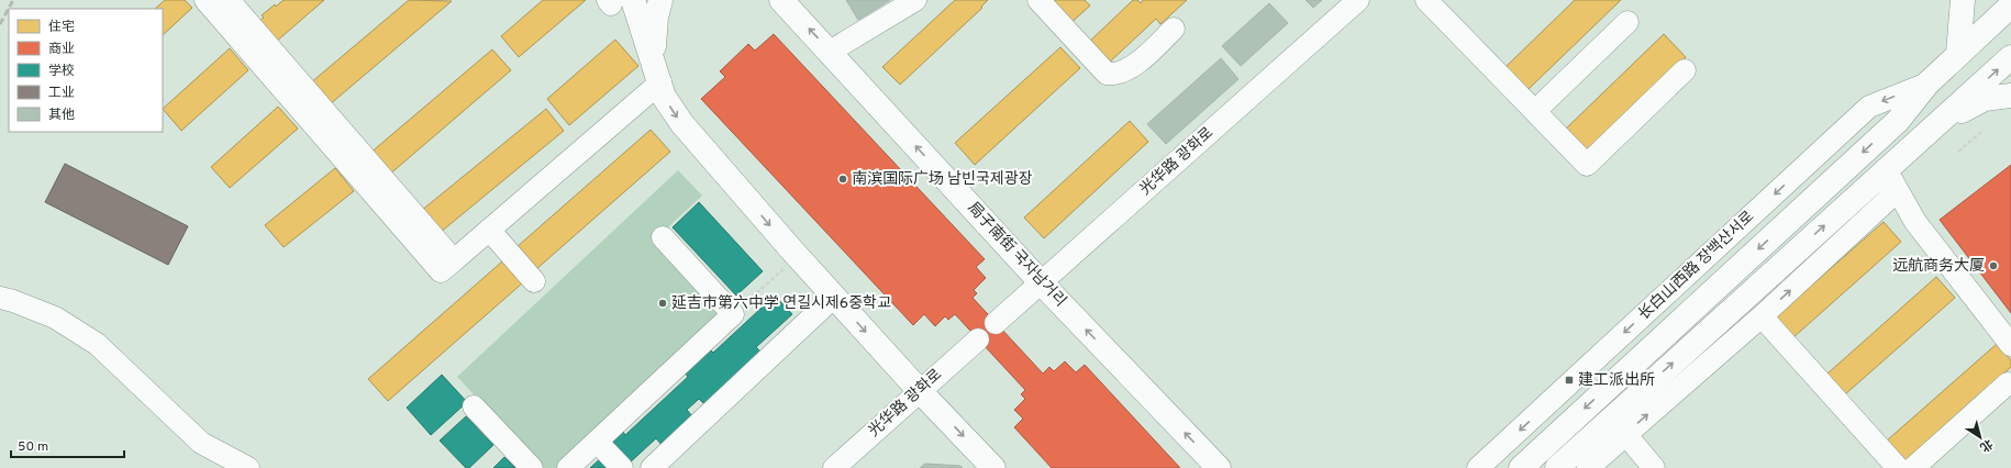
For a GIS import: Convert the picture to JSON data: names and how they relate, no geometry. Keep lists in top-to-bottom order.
{
  "streets": {
    "main road": ["局子南街 국자남거리", "长白山西路 장백산서로"],
    "street": ["光华路 광화로"]
  },
  "crossings": [
    ["光华路 광화로", "局子南街 국자남거리"]
  ],
  "places": {
    "other": ["南滨国际广场 남빈국제광장", "远航商务大厦", "延吉市第六中学 연길시제6중학교"],
    "transit": ["建工派出所"]
  },
  "legend": [
    "住宅",
    "商业",
    "学校",
    "工业",
    "其他"
  ],
  "scale_bar": "50 m",
  "north": "bottom right"
}
